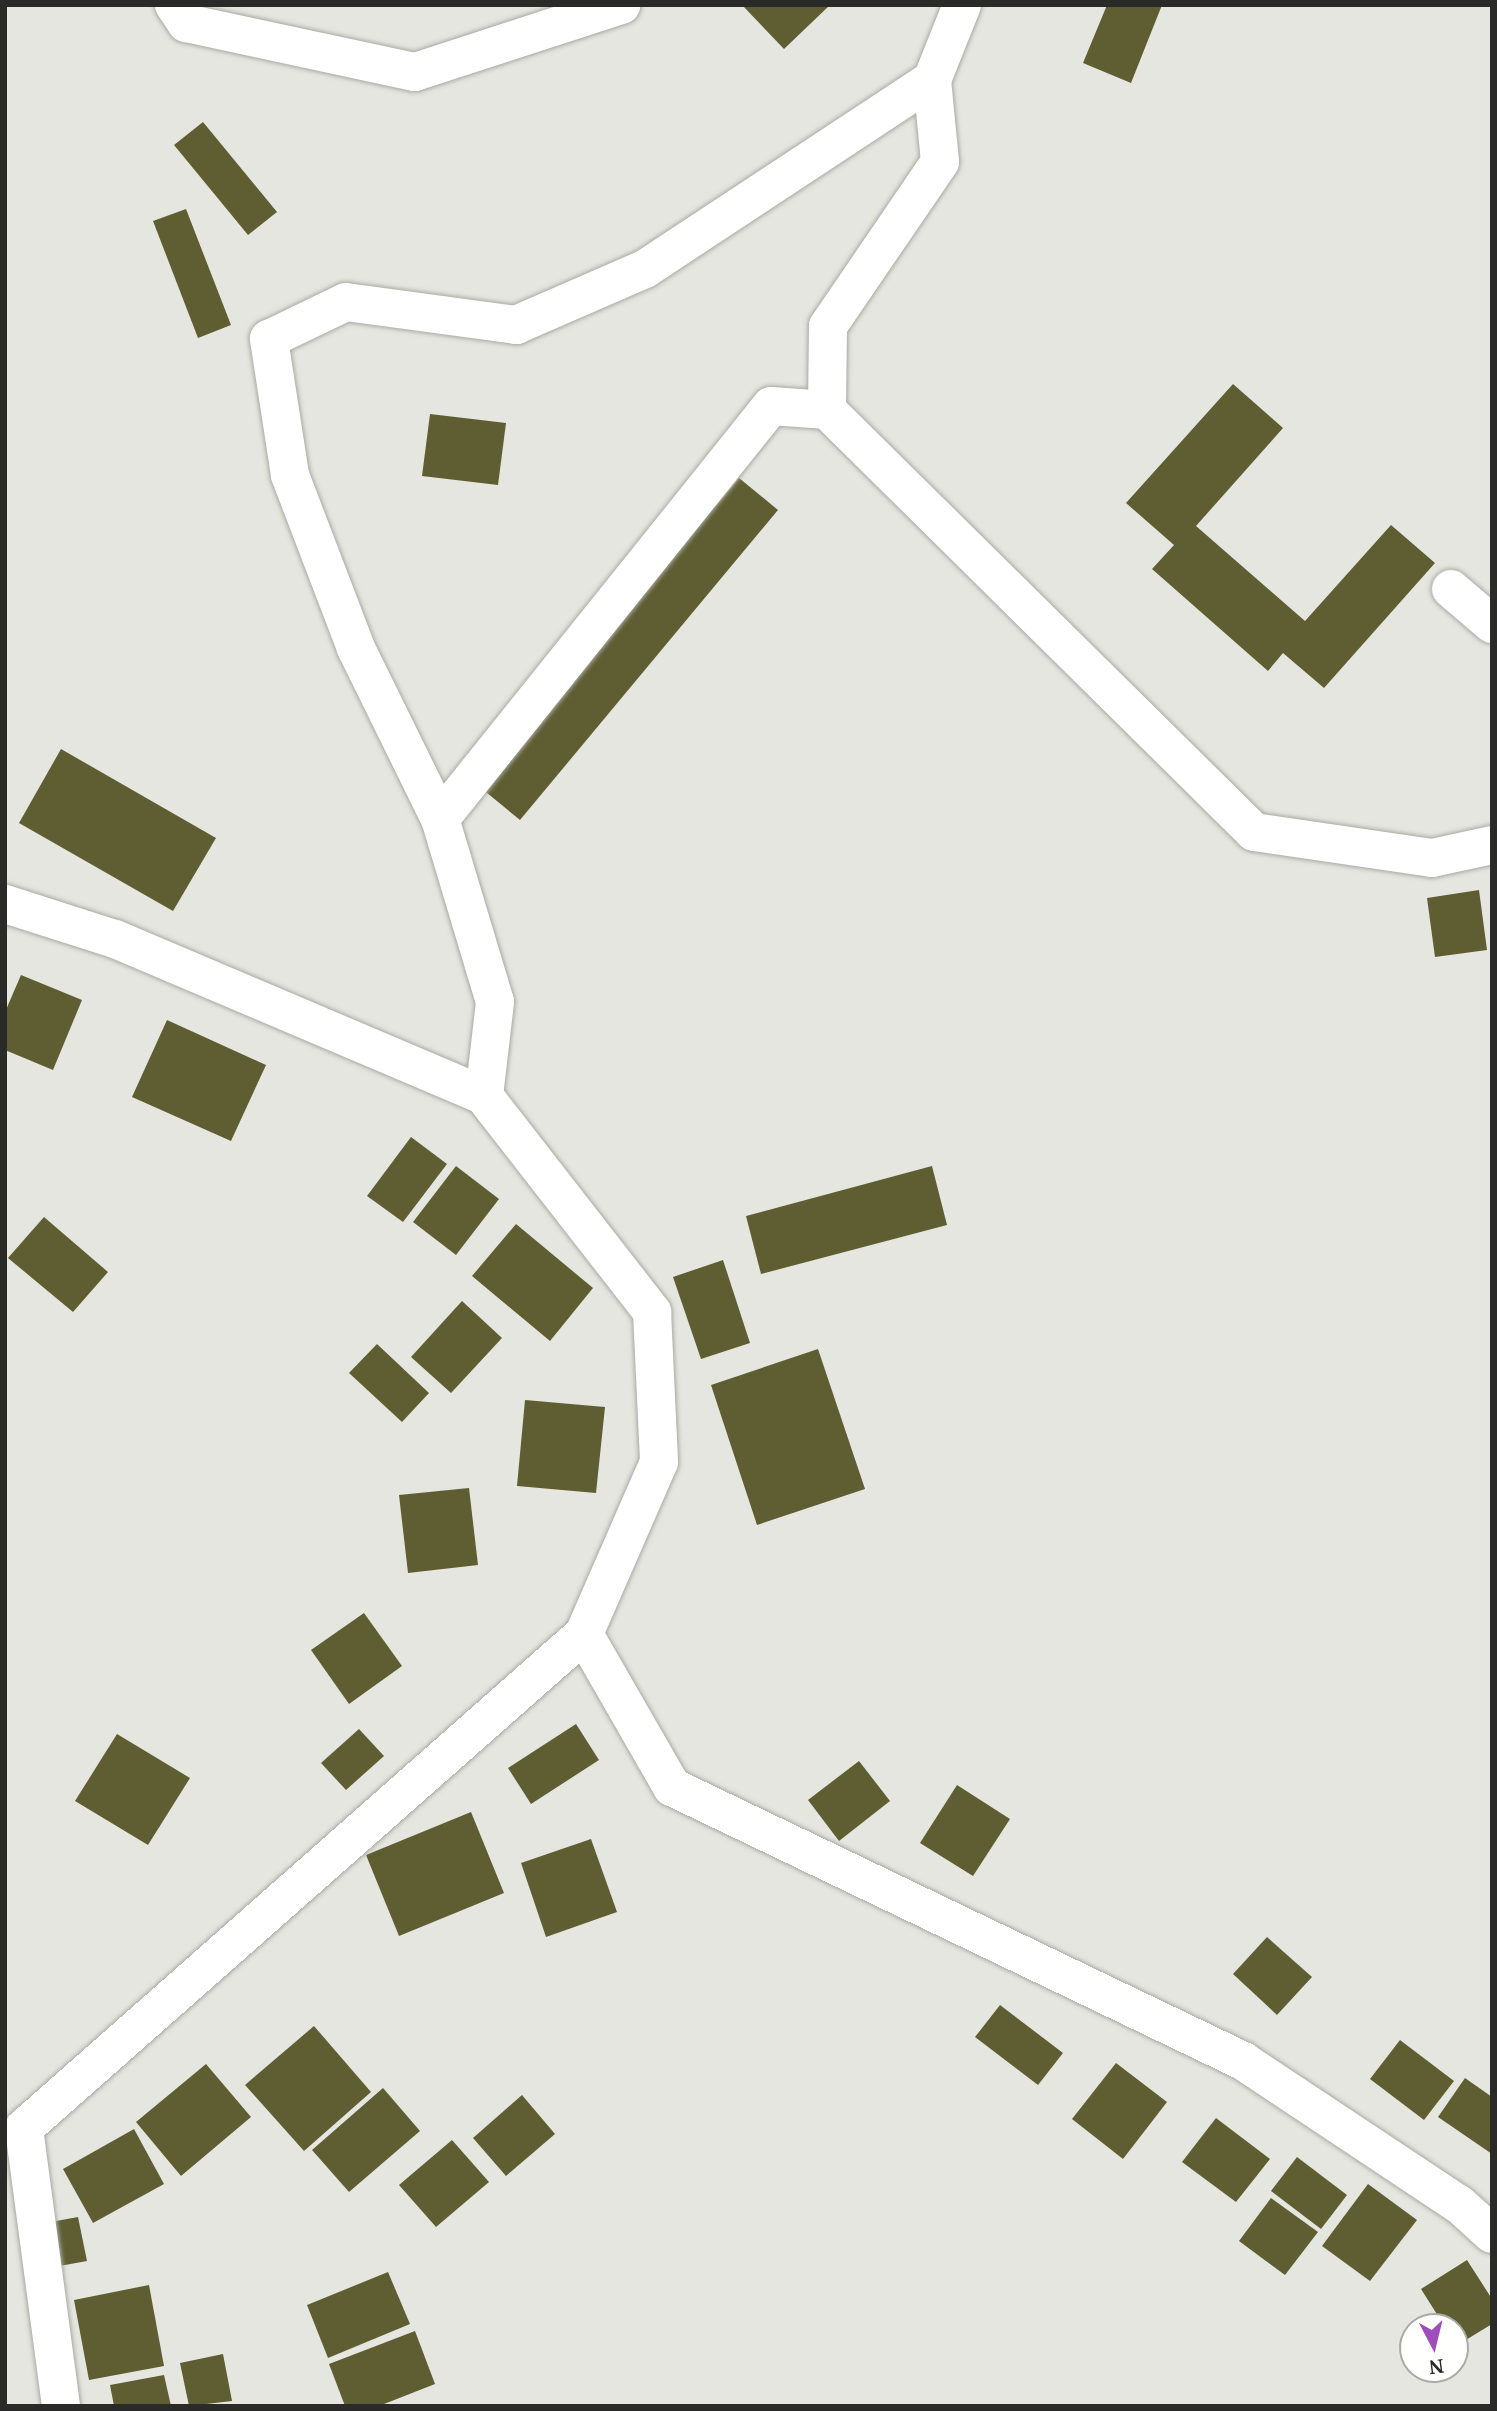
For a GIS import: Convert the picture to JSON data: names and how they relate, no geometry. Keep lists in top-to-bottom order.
{
  "north": "bottom"
}
